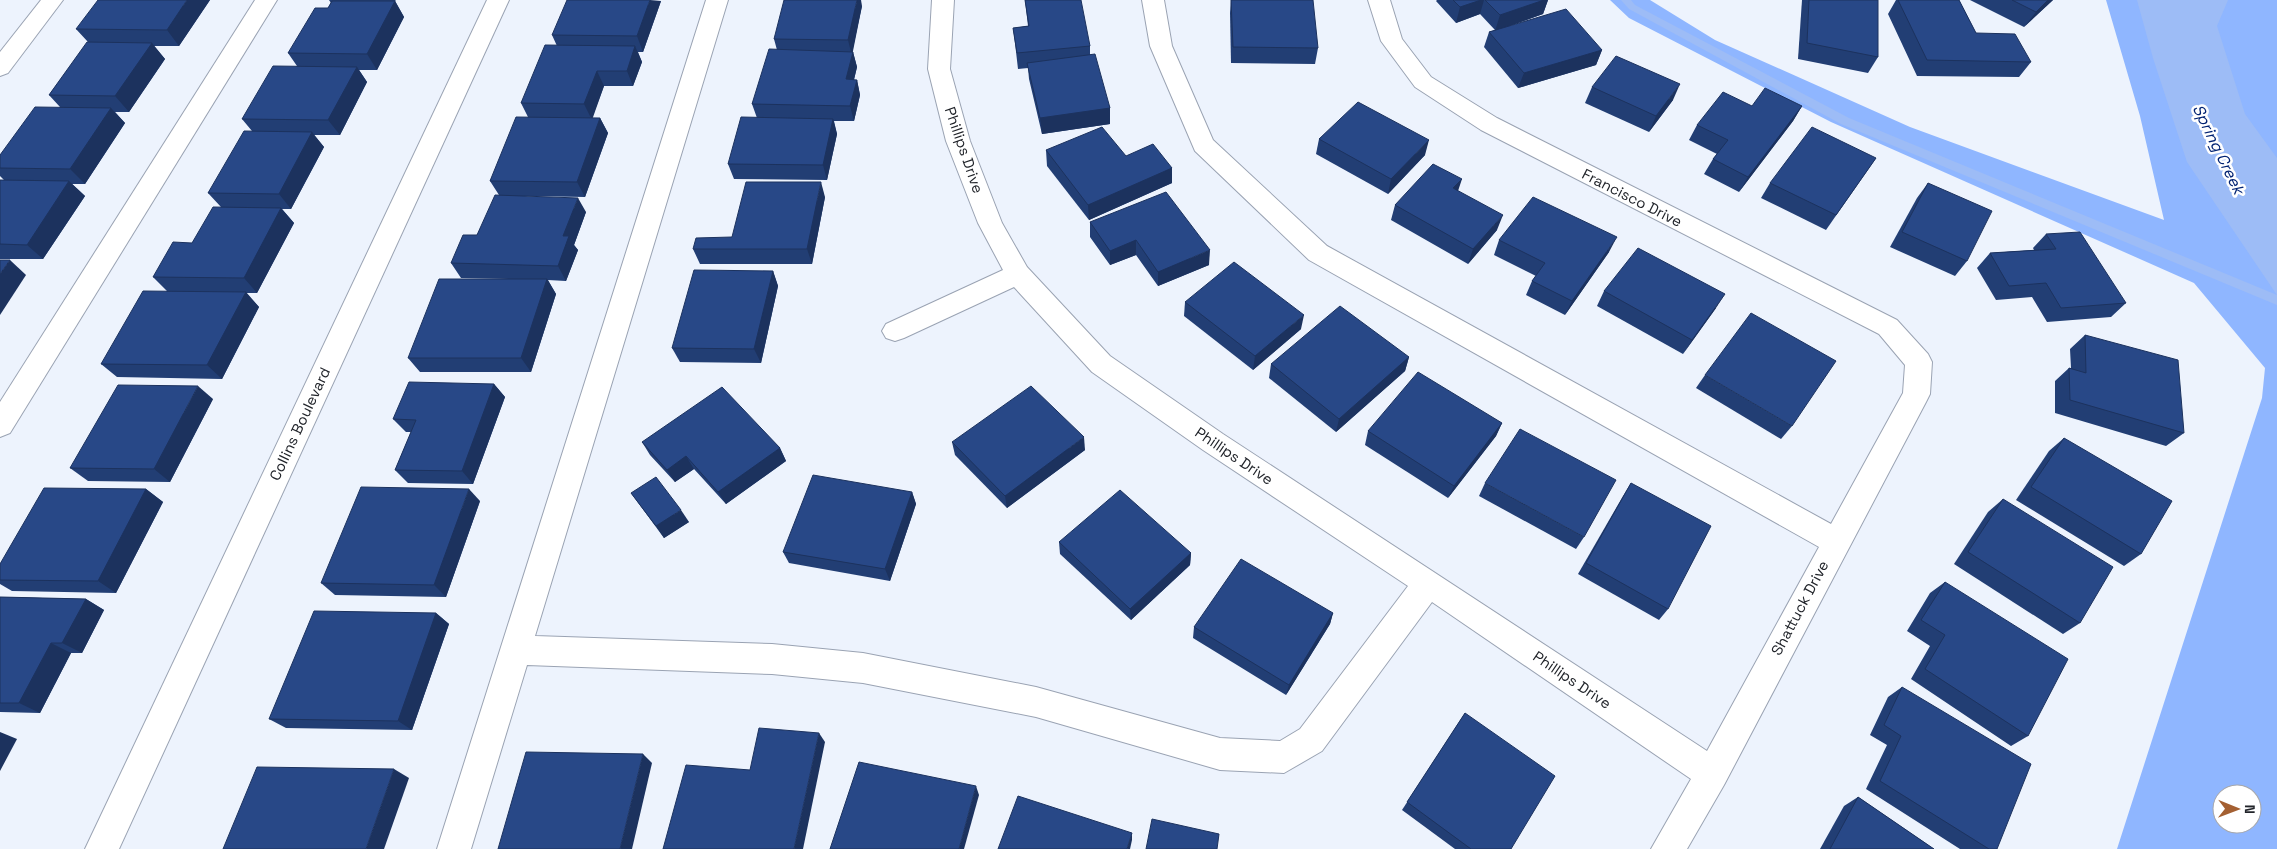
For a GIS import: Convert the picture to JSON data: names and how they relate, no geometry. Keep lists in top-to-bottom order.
{
  "streets": {
    "street": [
      "Phillips Drive",
      "Francisco Drive",
      "Collins Boulevard",
      "Shattuck Drive"
    ]
  },
  "crossings": [
    ["Phillips Drive", "Shattuck Drive"],
    ["Francisco Drive", "Shattuck Drive"]
  ],
  "water": ["Spring Creek"],
  "north": "right"
}
